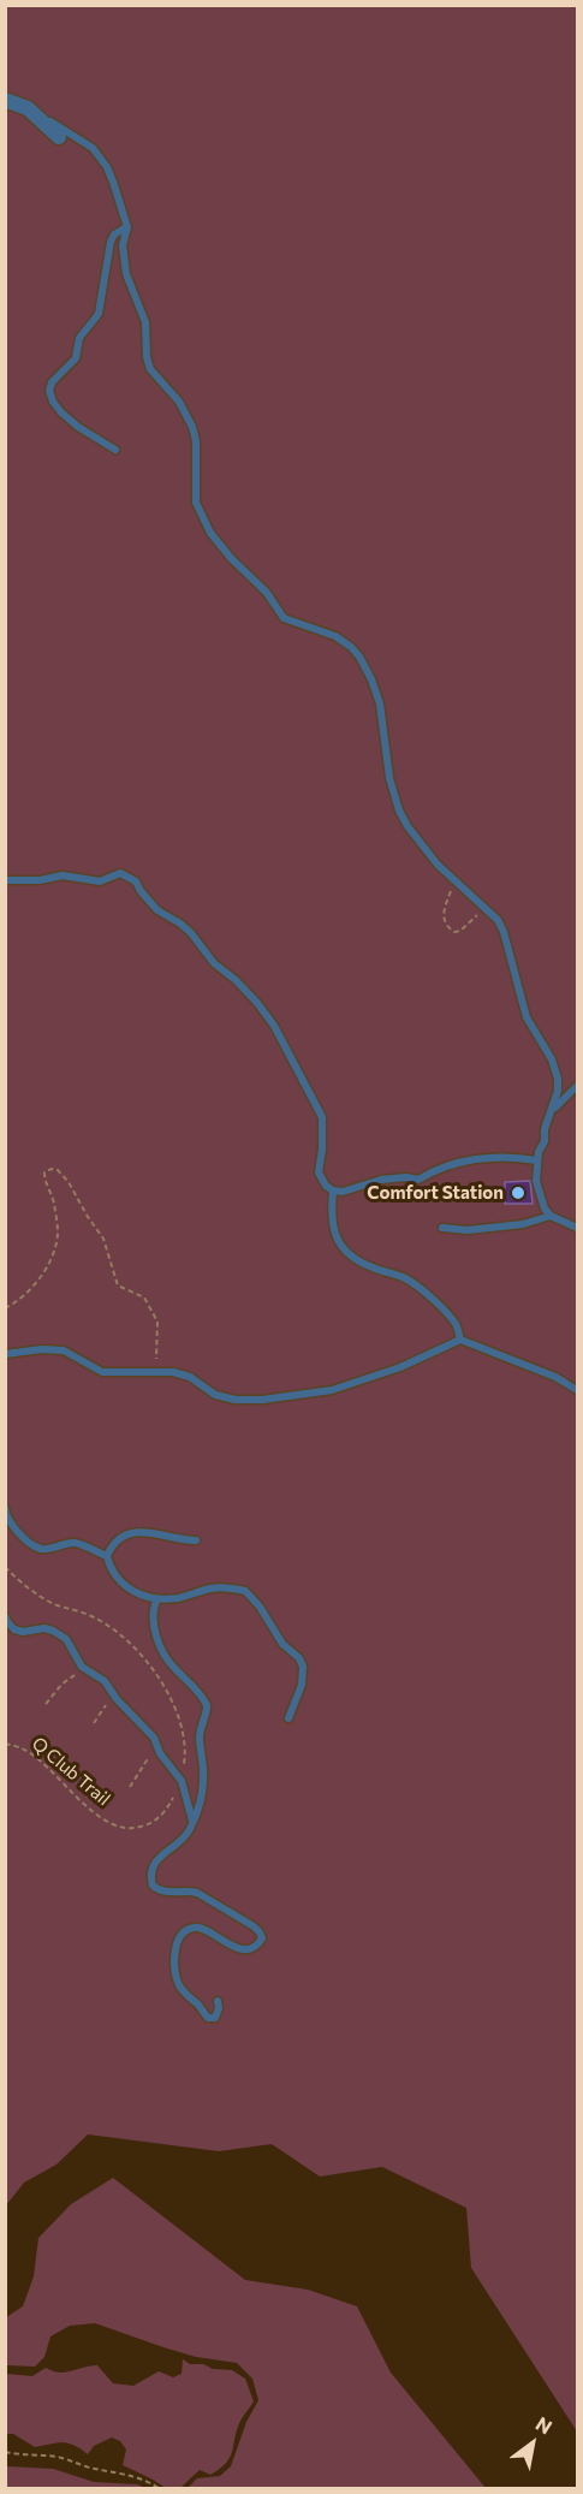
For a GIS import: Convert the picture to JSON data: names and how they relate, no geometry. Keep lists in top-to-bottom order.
{
  "streets": {
    "path": ["Q Club Trail"]
  },
  "places": ["Comfort Station"],
  "north": "top right"
}
